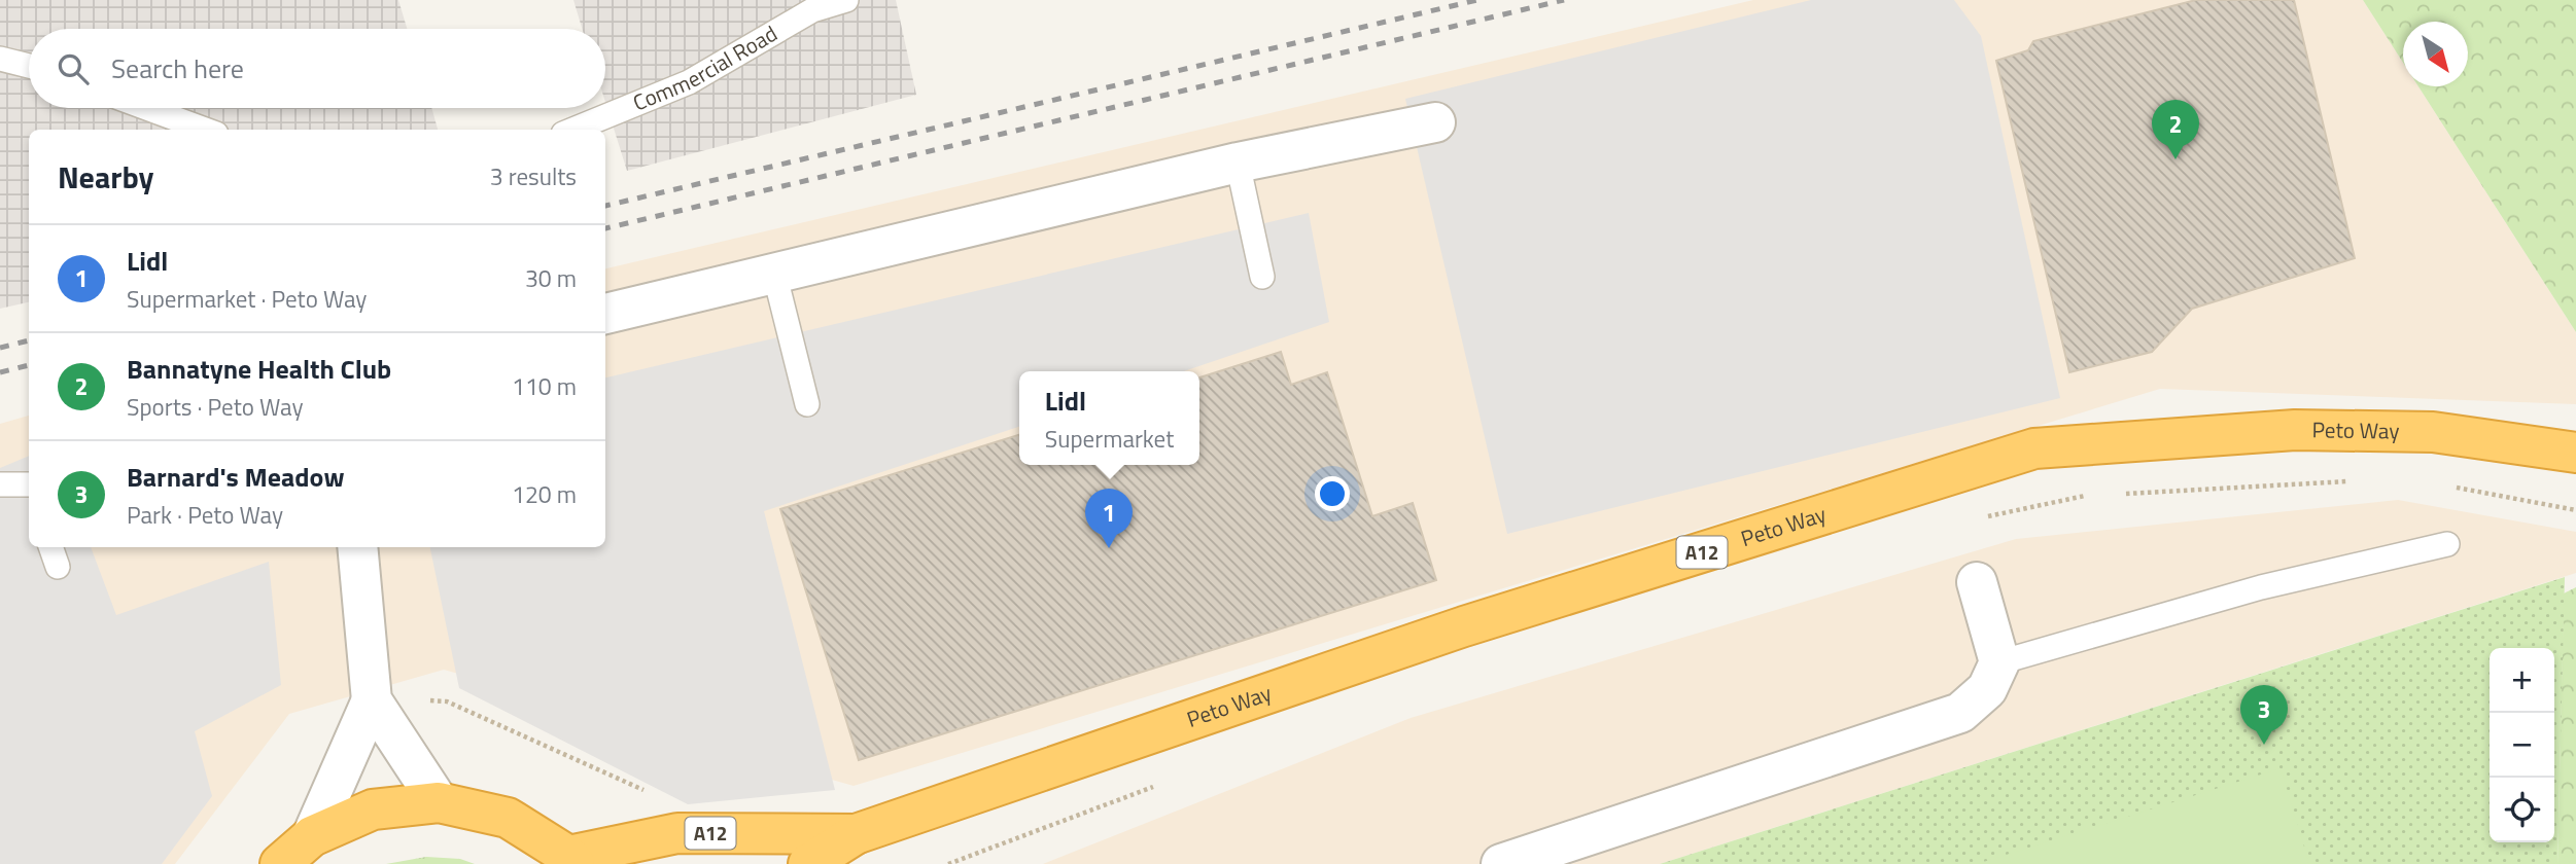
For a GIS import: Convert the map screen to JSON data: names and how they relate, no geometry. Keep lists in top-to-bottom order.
{
  "streets": {
    "highway": ["Peto Way", "A12"],
    "lane": ["Commercial Road"]
  },
  "north": "bottom right",
  "page": {
    "search": "Search here",
    "pins": ["2", "1", "3"],
    "heading": ["Nearby", "3 results"],
    "list": [
      {
        "mark": "1",
        "name": "Lidl",
        "note": "Supermarket · Peto Way",
        "value": "30 m"
      },
      {
        "mark": "2",
        "name": "Bannatyne Health Club",
        "note": "Sports · Peto Way",
        "value": "110 m"
      },
      {
        "mark": "3",
        "name": "Barnard's Meadow",
        "note": "Park · Peto Way",
        "value": "120 m"
      }
    ],
    "popup": ["Lidl", "Supermarket"],
    "map_buttons": ["+", "−"]
  }
}
